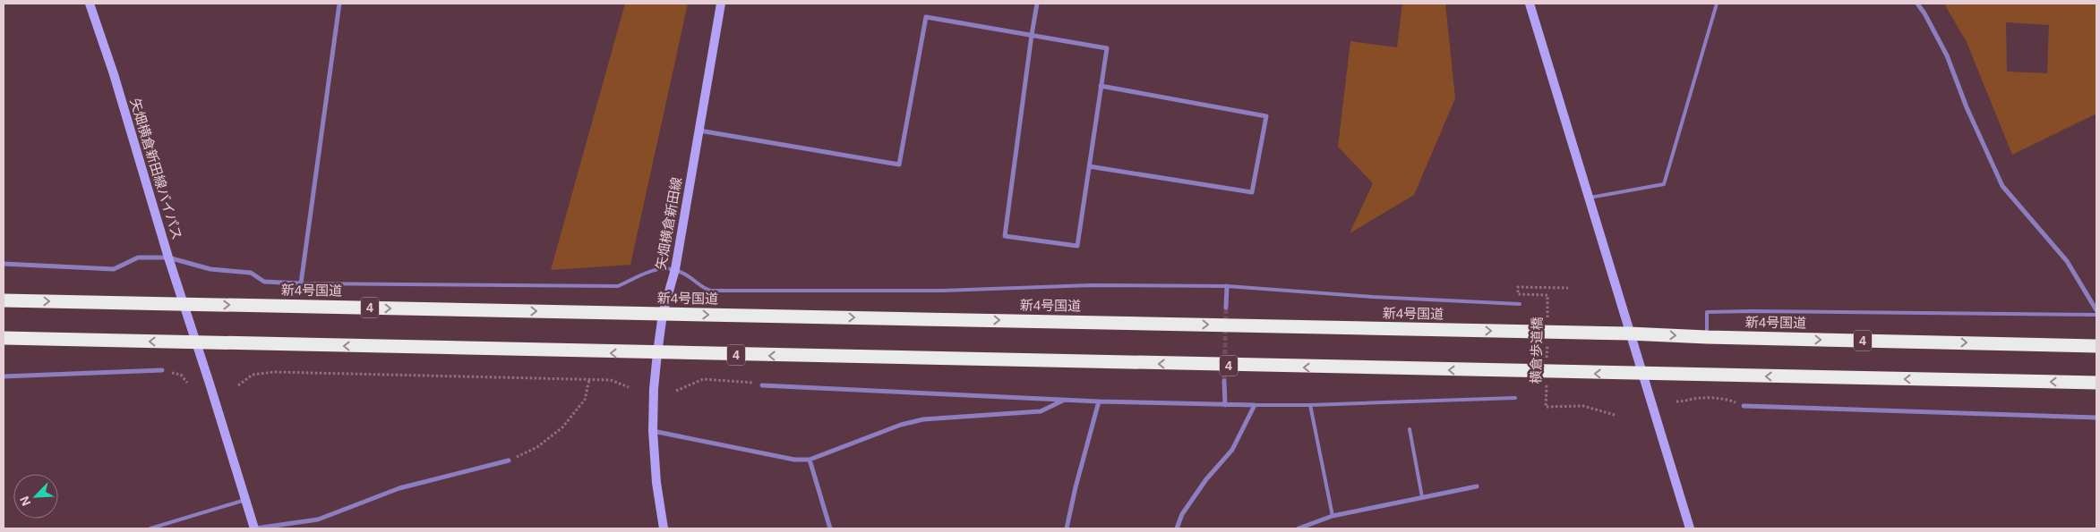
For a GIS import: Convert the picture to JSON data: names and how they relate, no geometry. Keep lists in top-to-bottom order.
{
  "streets": {
    "highway": ["新4号国道", "4"],
    "main road": ["矢畑横倉新田線バイパス", "矢畑横倉新田線"],
    "path": ["横倉歩道橋"]
  },
  "crossings": [
    ["矢畑横倉新田線バイパス", "新4号国道"],
    ["矢畑横倉新田線バイパス", "4"],
    ["矢畑横倉新田線", "新4号国道"],
    ["矢畑横倉新田線", "4"]
  ],
  "north": "bottom left"
}
